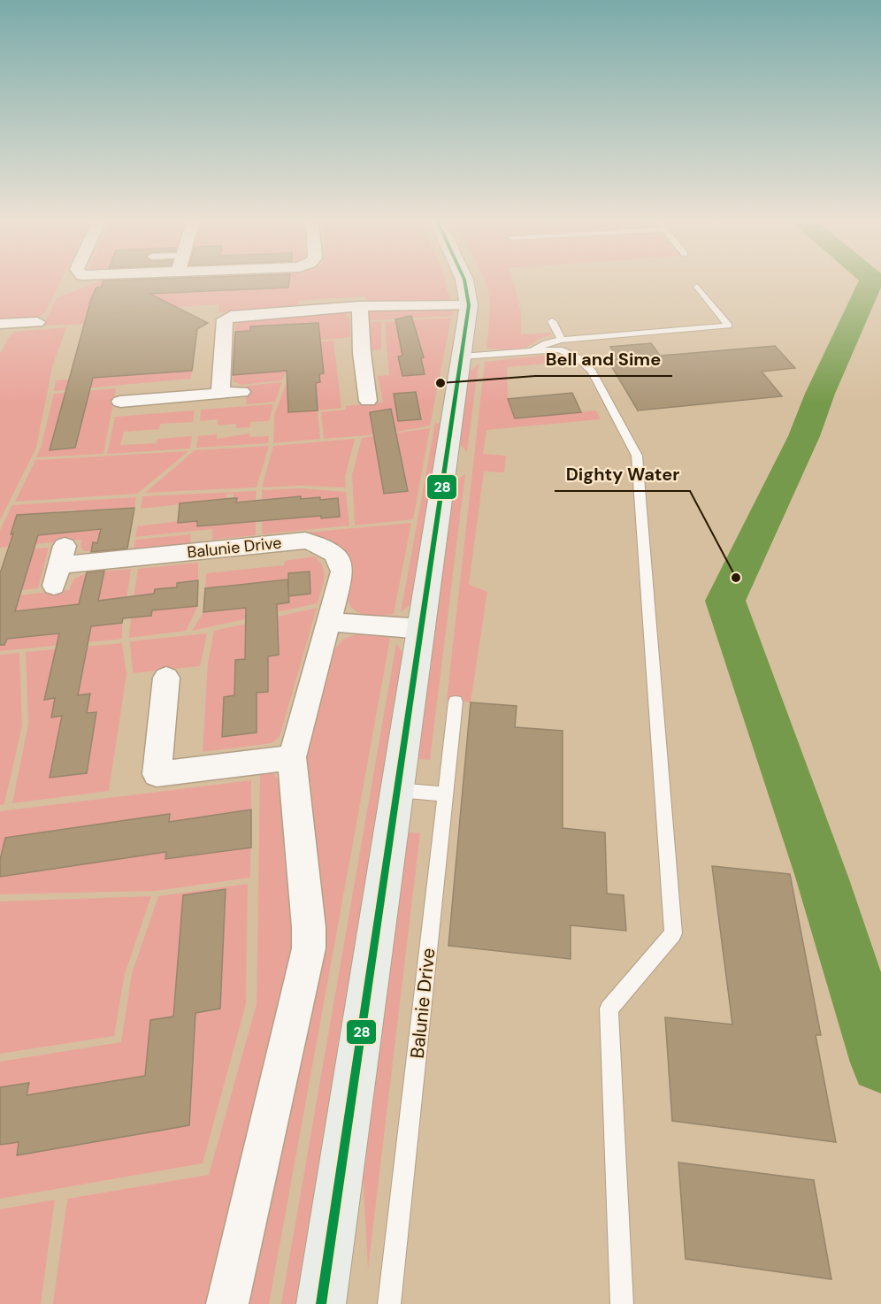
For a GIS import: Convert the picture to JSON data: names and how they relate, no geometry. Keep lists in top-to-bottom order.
{
  "streets": {
    "street": ["Balunie Drive"]
  },
  "places": ["Bell and Sime", "Dighty Water"],
  "lines": ["transit line 28"]
}
